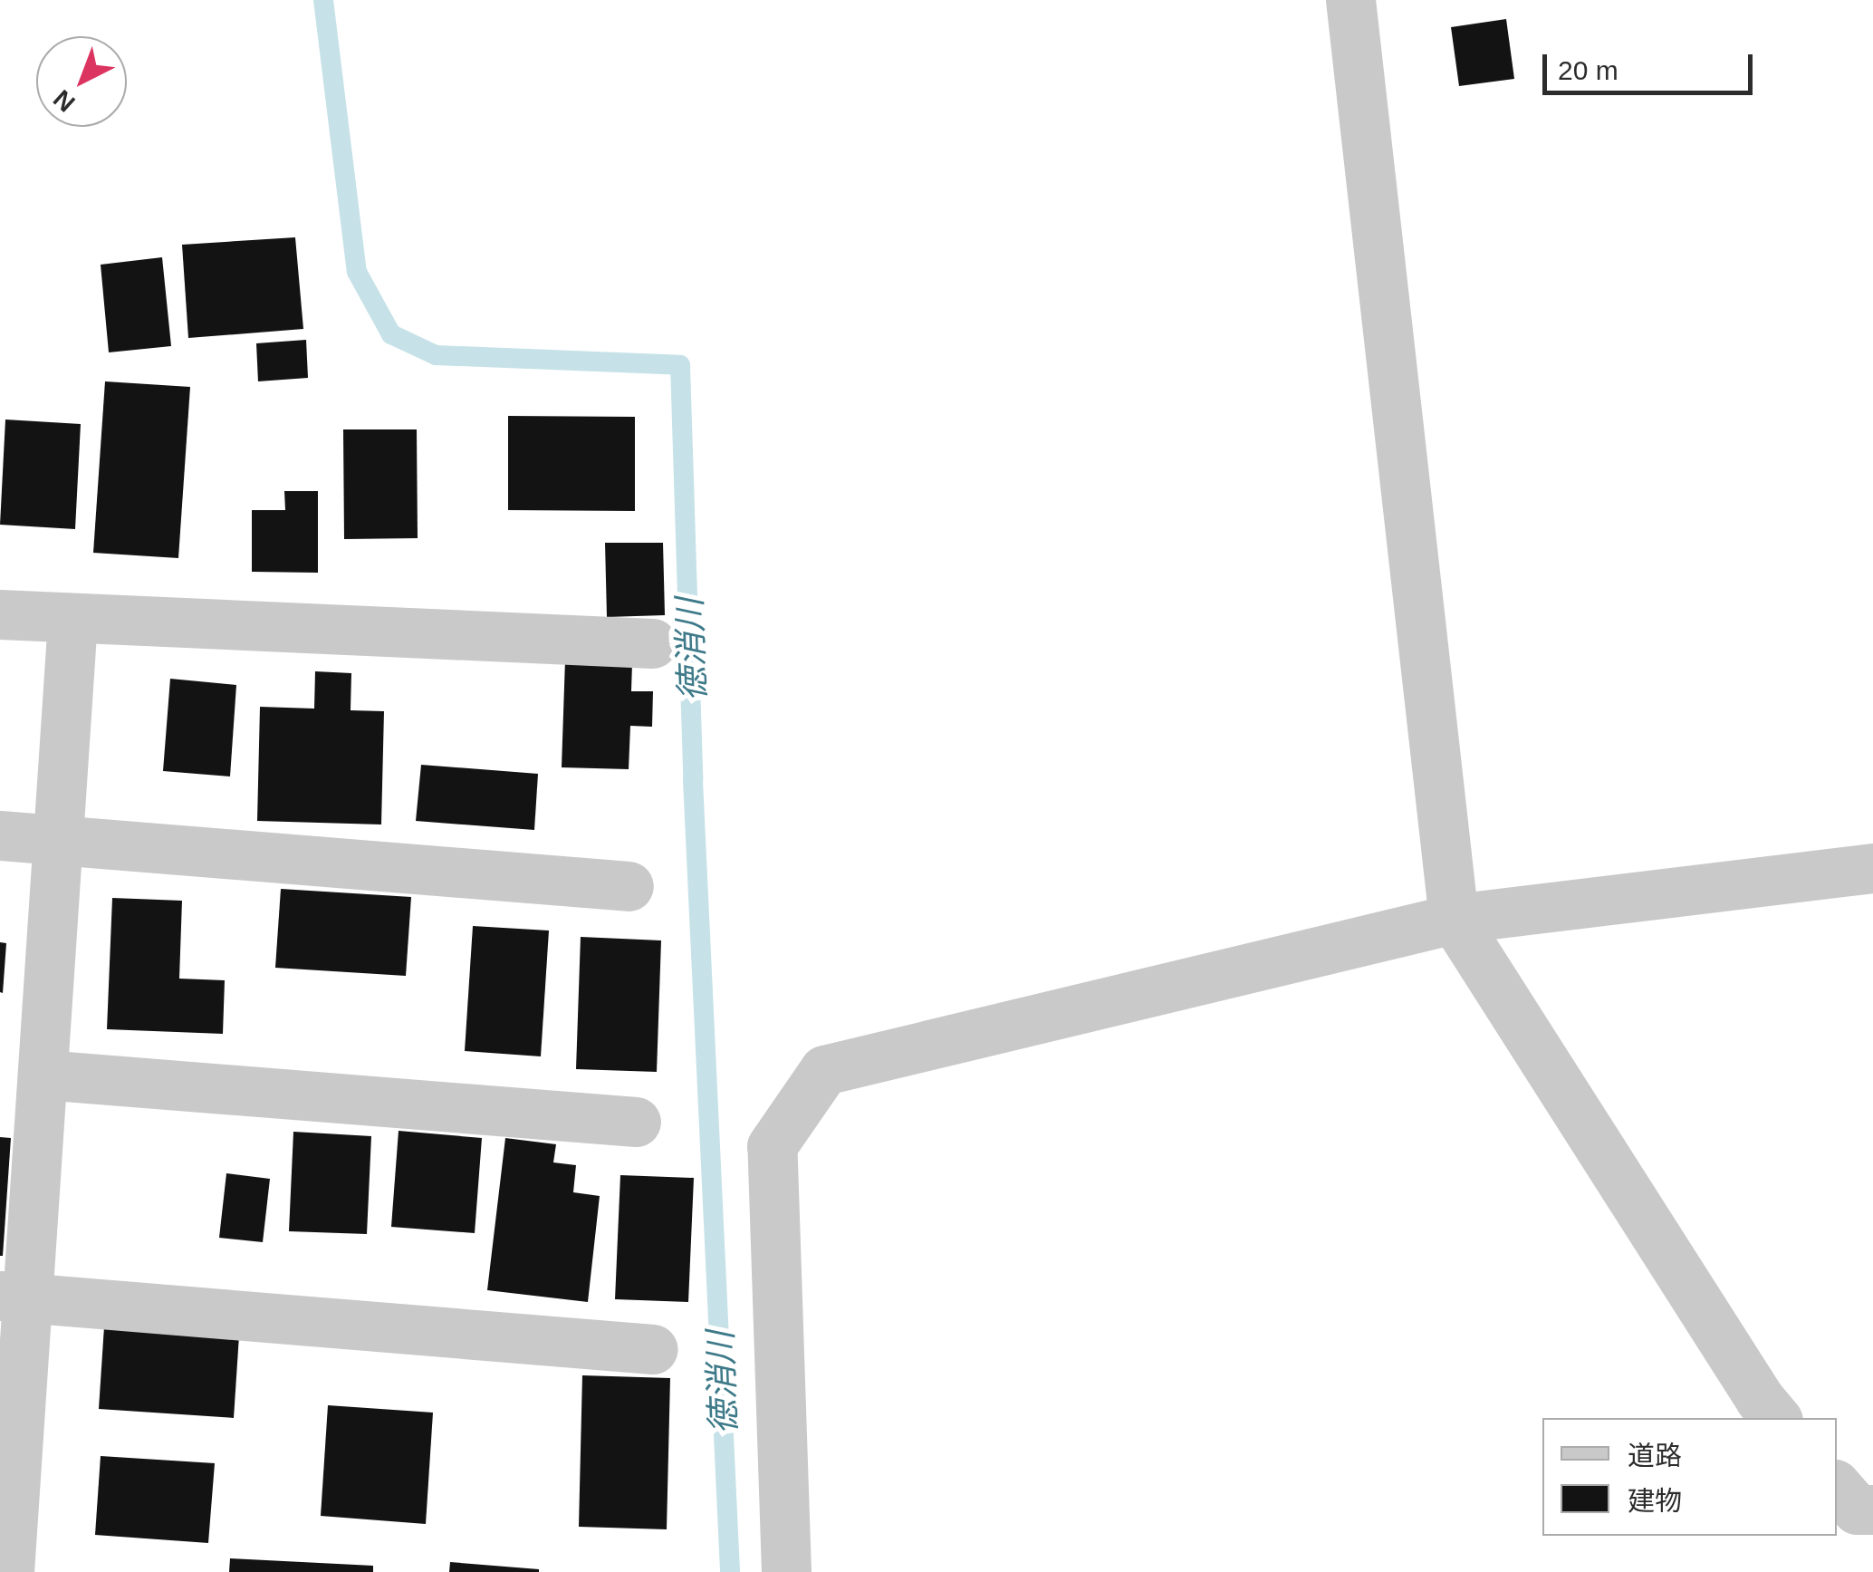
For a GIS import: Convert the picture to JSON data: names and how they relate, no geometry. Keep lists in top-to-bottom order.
{
  "water": ["徳消川"],
  "legend": ["道路", "建物"],
  "scale_bar": "20 m",
  "north": "bottom left"
}
